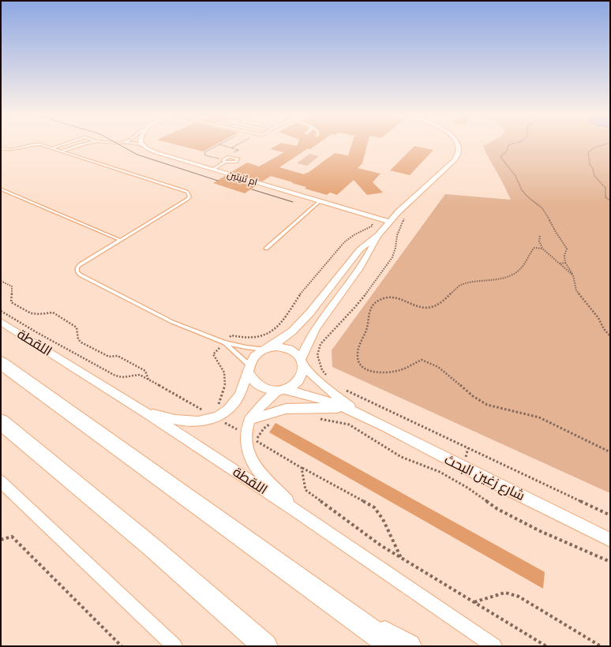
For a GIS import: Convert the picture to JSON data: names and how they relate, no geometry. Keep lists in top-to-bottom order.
{
  "streets": {
    "street": ["ام ثنيتين", "اللقطة", "شارع زغين البحث"]
  }
}
